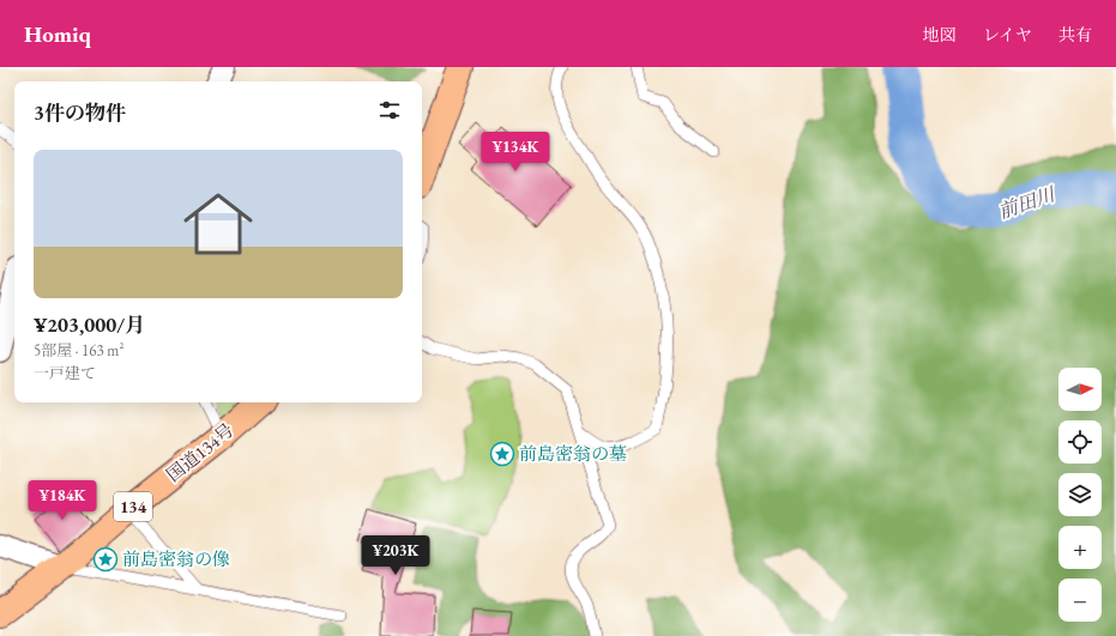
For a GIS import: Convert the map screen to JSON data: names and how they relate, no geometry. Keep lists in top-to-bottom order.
{
  "streets": {
    "highway": ["国道134号", "134"]
  },
  "water": ["前田川"],
  "places": {
    "place": ["前島密翁の墓", "前島密翁の像"]
  },
  "north": "right",
  "page": {
    "header": "Homiq",
    "nav": ["地図", "レイヤ", "共有"],
    "heading": "3件の物件",
    "price": ["¥134K", "¥184K", "¥203K"],
    "list": [
      {
        "name": "¥203,000/月",
        "note": "5部屋 · 163 m² · 一戸建て"
      }
    ],
    "map_buttons": ["+", "−"]
  }
}
